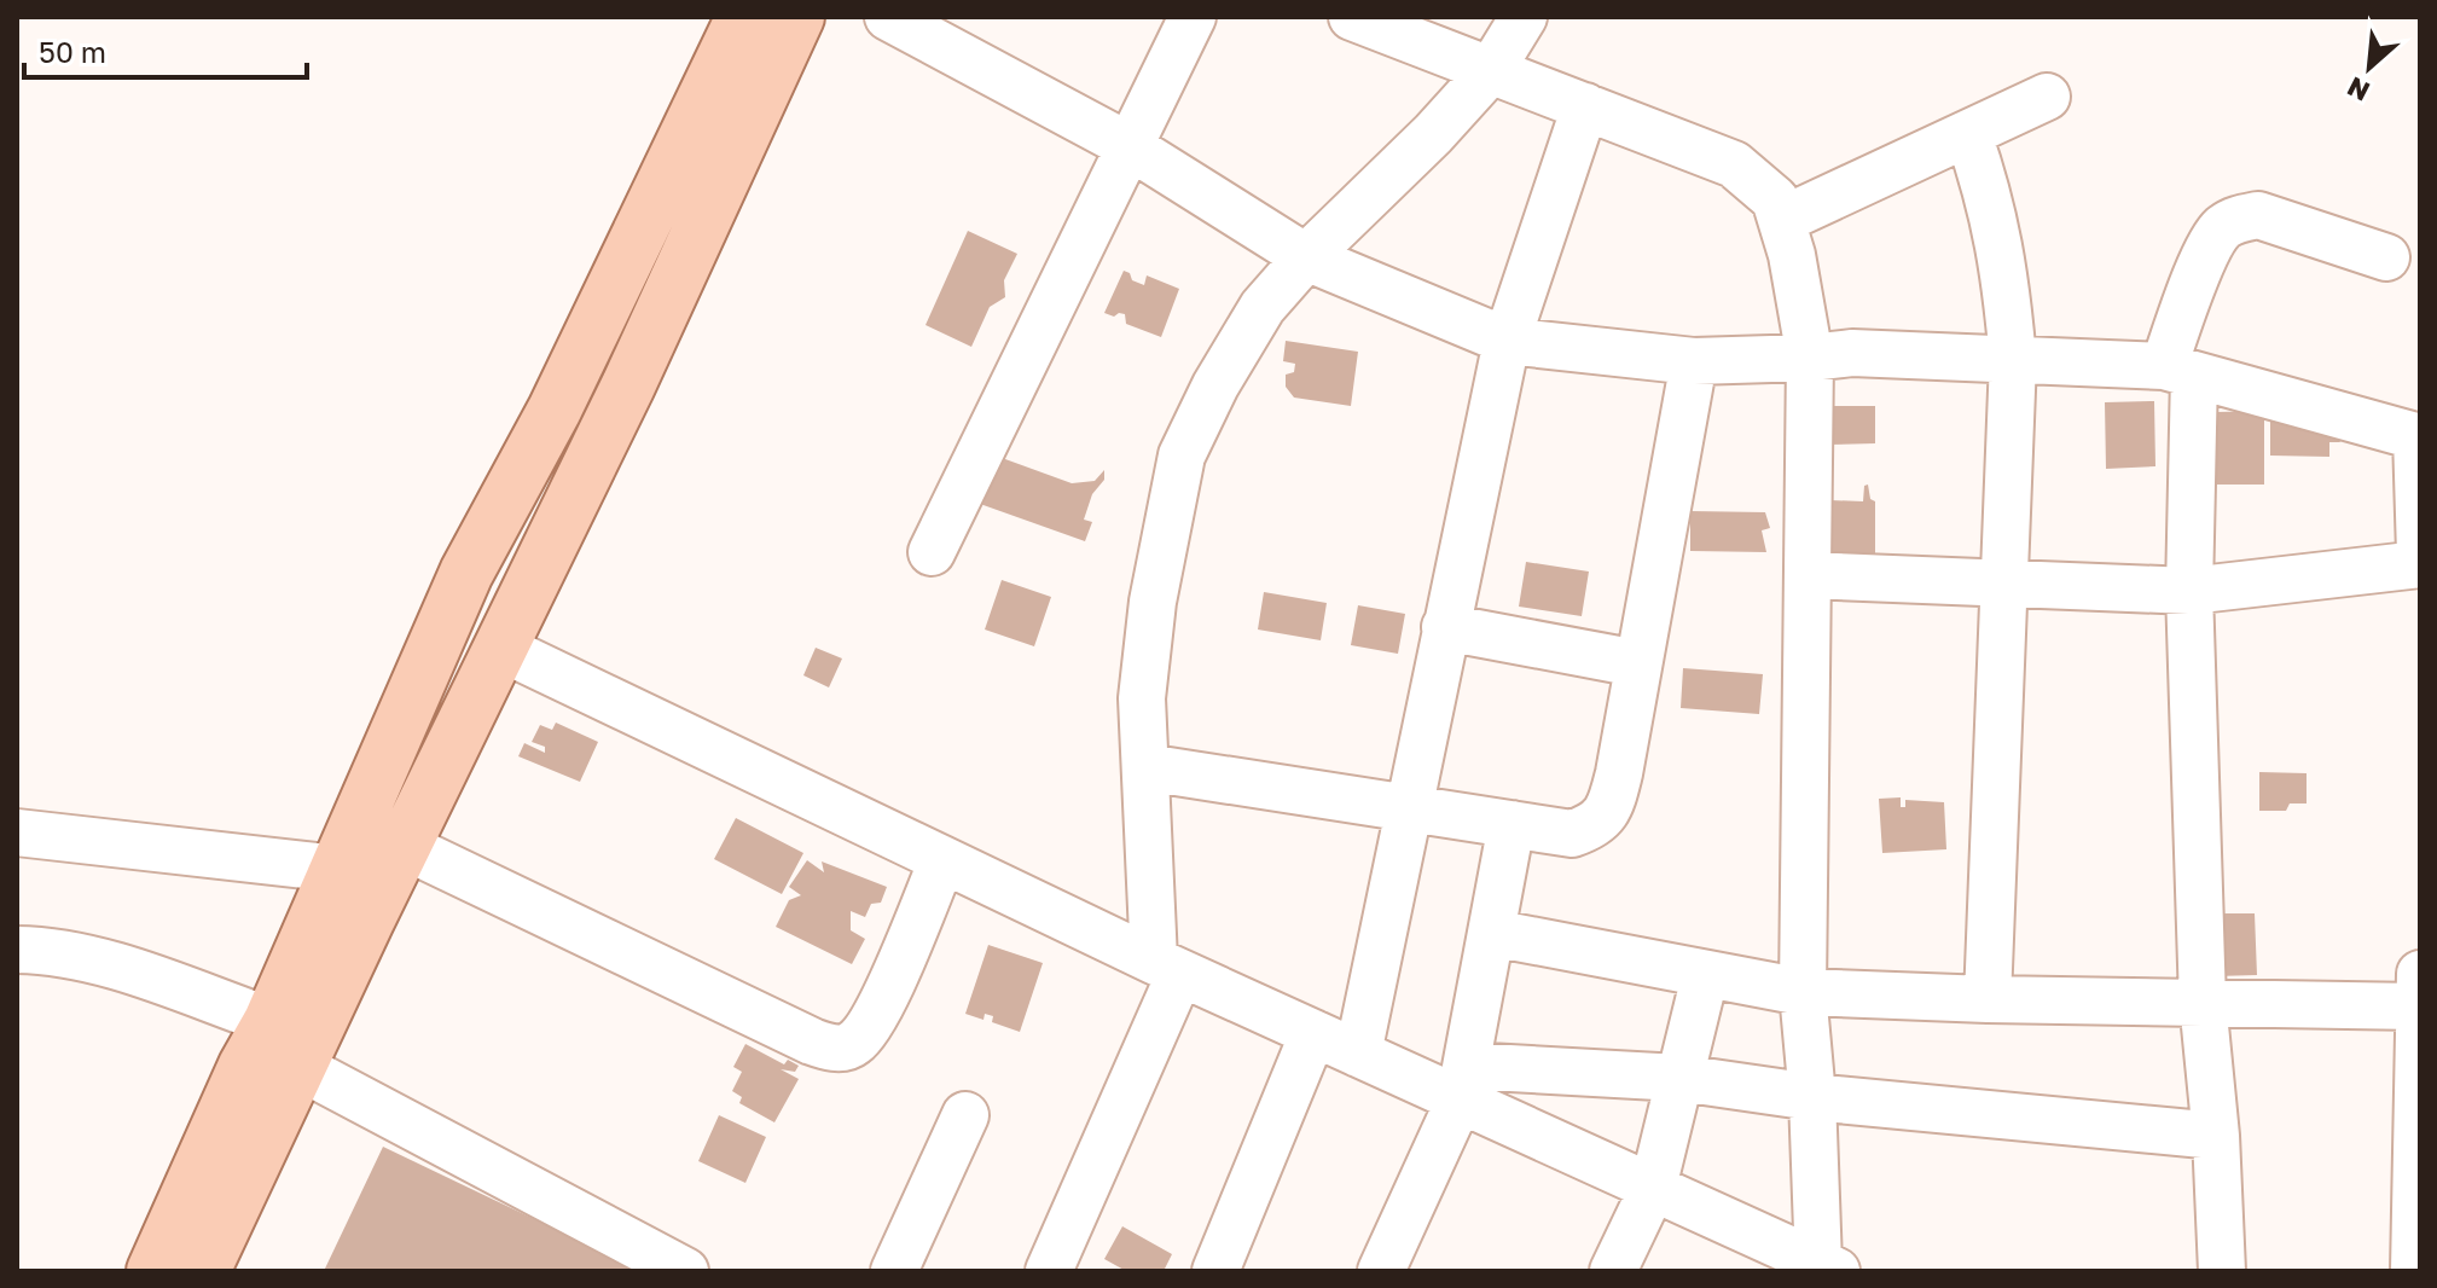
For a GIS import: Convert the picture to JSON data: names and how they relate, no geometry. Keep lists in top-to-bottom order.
{
  "scale_bar": "50 m",
  "north": "bottom left"
}
